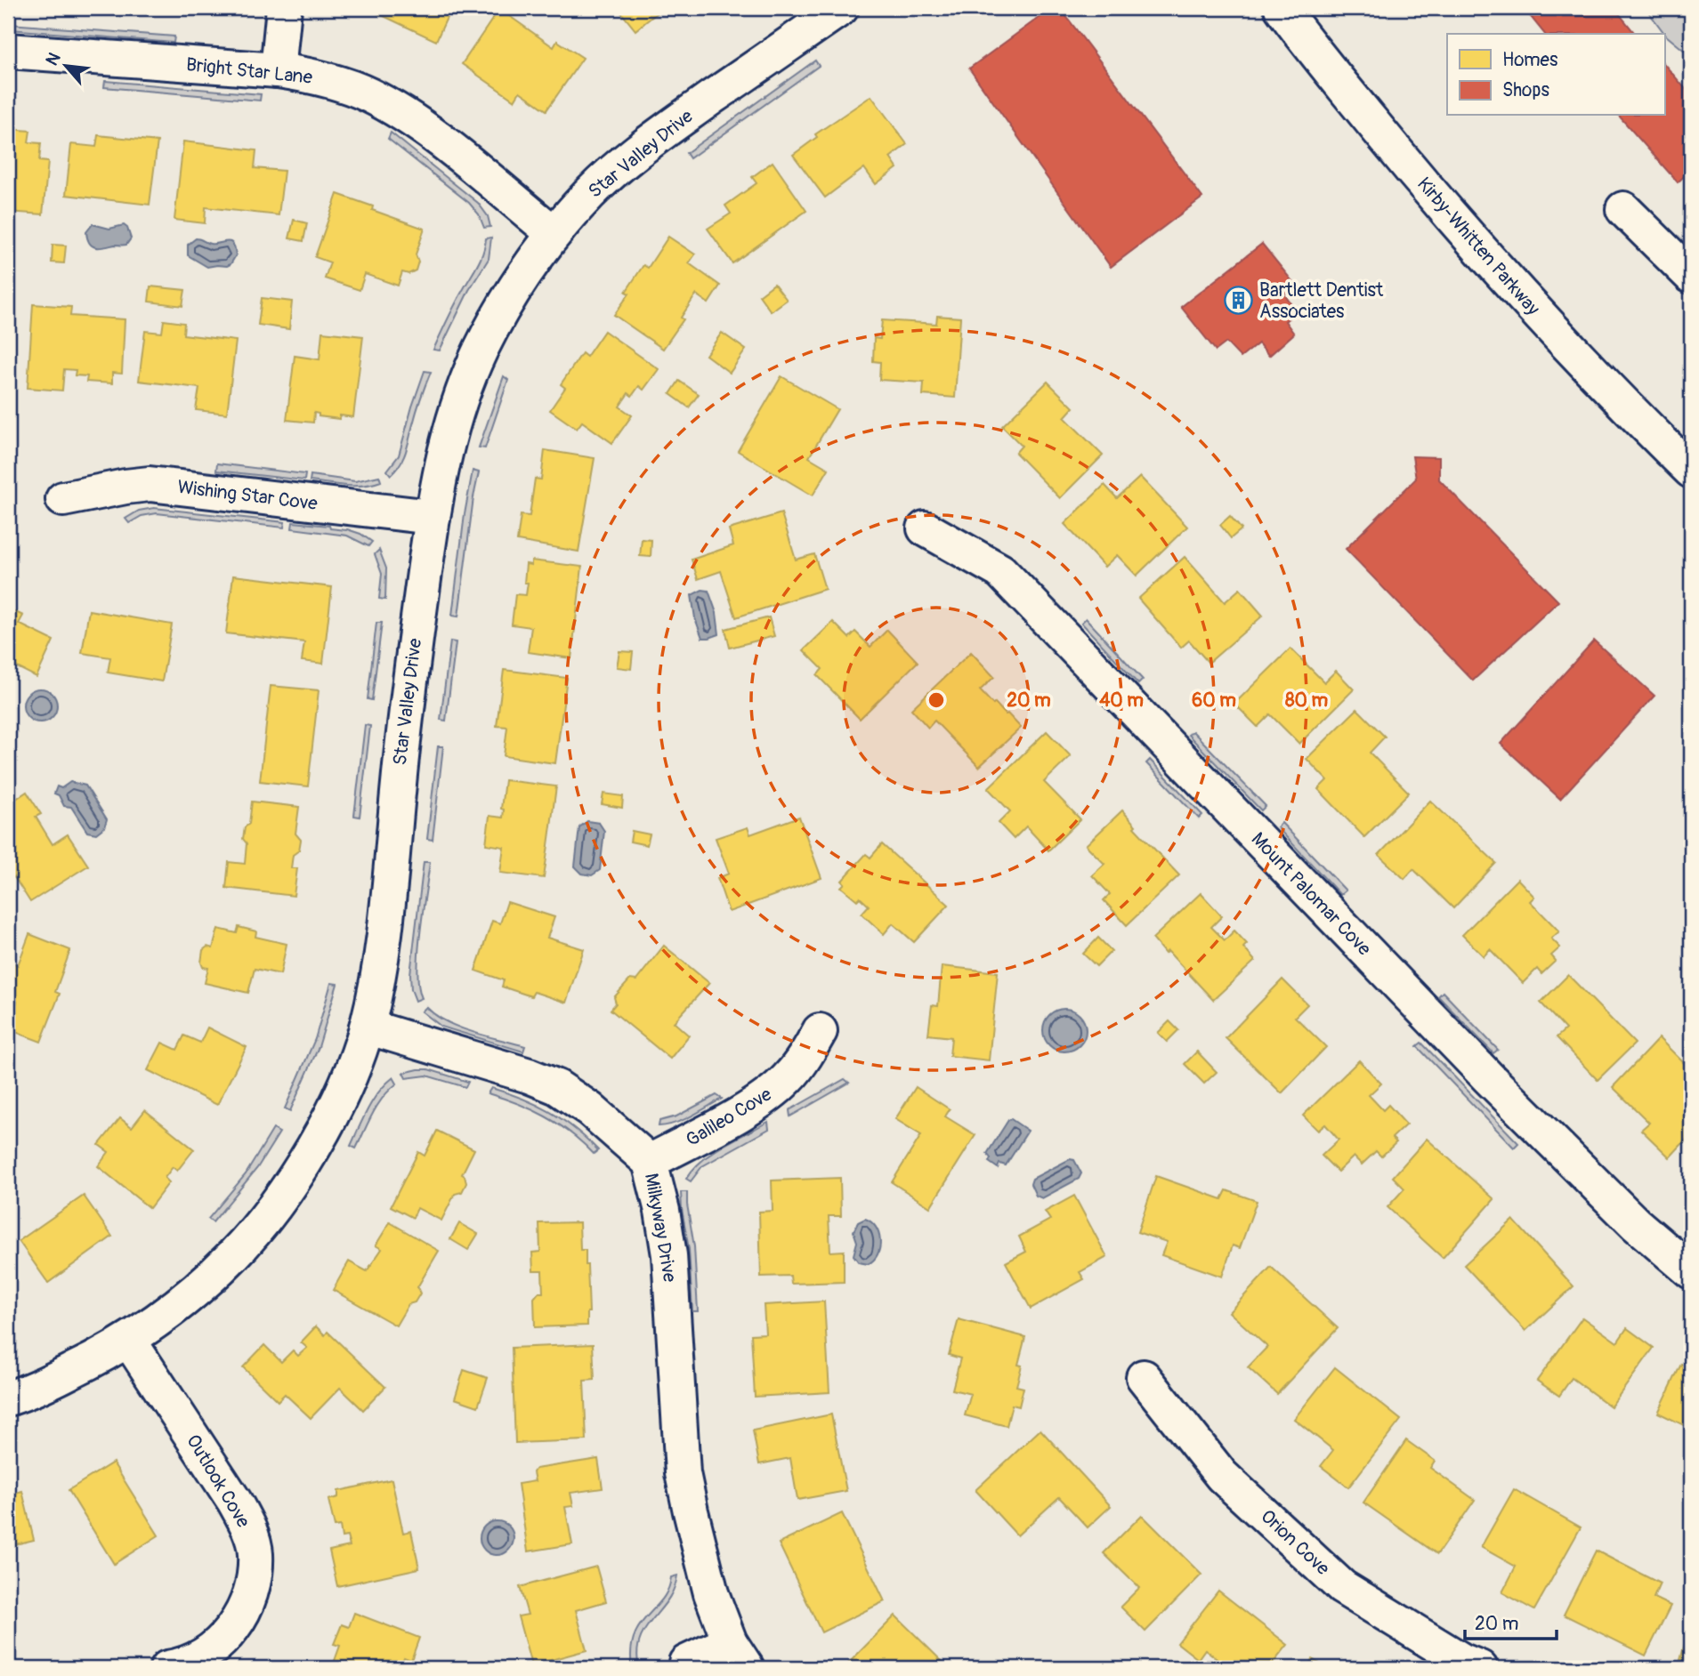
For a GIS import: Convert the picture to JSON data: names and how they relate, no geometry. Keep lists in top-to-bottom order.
{
  "streets": {
    "street": [
      "Bright Star Lane",
      "Star Valley Drive",
      "Kirby-Whitten Parkway",
      "Wishing Star Cove",
      "Mount Palomar Cove",
      "Galileo Cove",
      "Milkyway Drive",
      "Outlook Cove",
      "Orion Cove"
    ]
  },
  "crossings": [
    ["Bright Star Lane", "Star Valley Drive"],
    ["Star Valley Drive", "Wishing Star Cove"],
    ["Star Valley Drive", "Milkyway Drive"],
    ["Star Valley Drive", "Outlook Cove"],
    ["Galileo Cove", "Milkyway Drive"]
  ],
  "places": {
    "building": ["Bartlett Dentist Associates"]
  },
  "legend": ["Homes", "Shops"],
  "scale_bar": "20 m",
  "north": "top left",
  "rings": [
    "20 m",
    "40 m",
    "60 m",
    "80 m"
  ]
}
